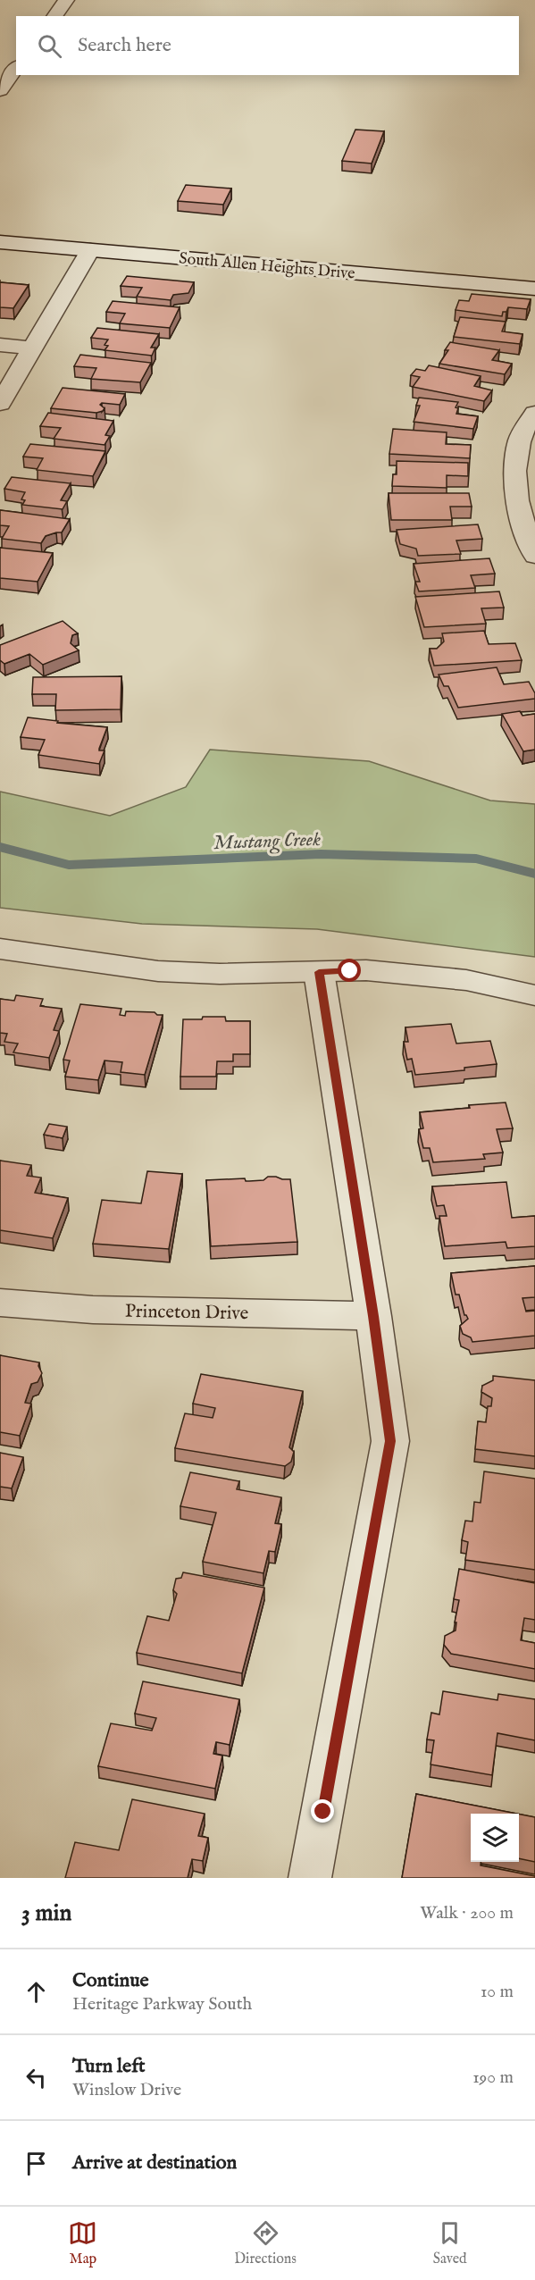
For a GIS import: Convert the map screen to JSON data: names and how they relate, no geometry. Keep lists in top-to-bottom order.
{
  "streets": {
    "street": ["South Allen Heights Drive", "Princeton Drive"]
  },
  "water": ["Mustang Creek"],
  "page": {
    "search": "Search here",
    "heading": ["3 min", "Walk · 200 m"],
    "list": [
      ["Continue", "Heritage Parkway South", "10 m"],
      ["Turn left", "Winslow Drive", "190 m"],
      "Arrive at destination"
    ],
    "nav": ["Map", "Directions", "Saved"]
  }
}
